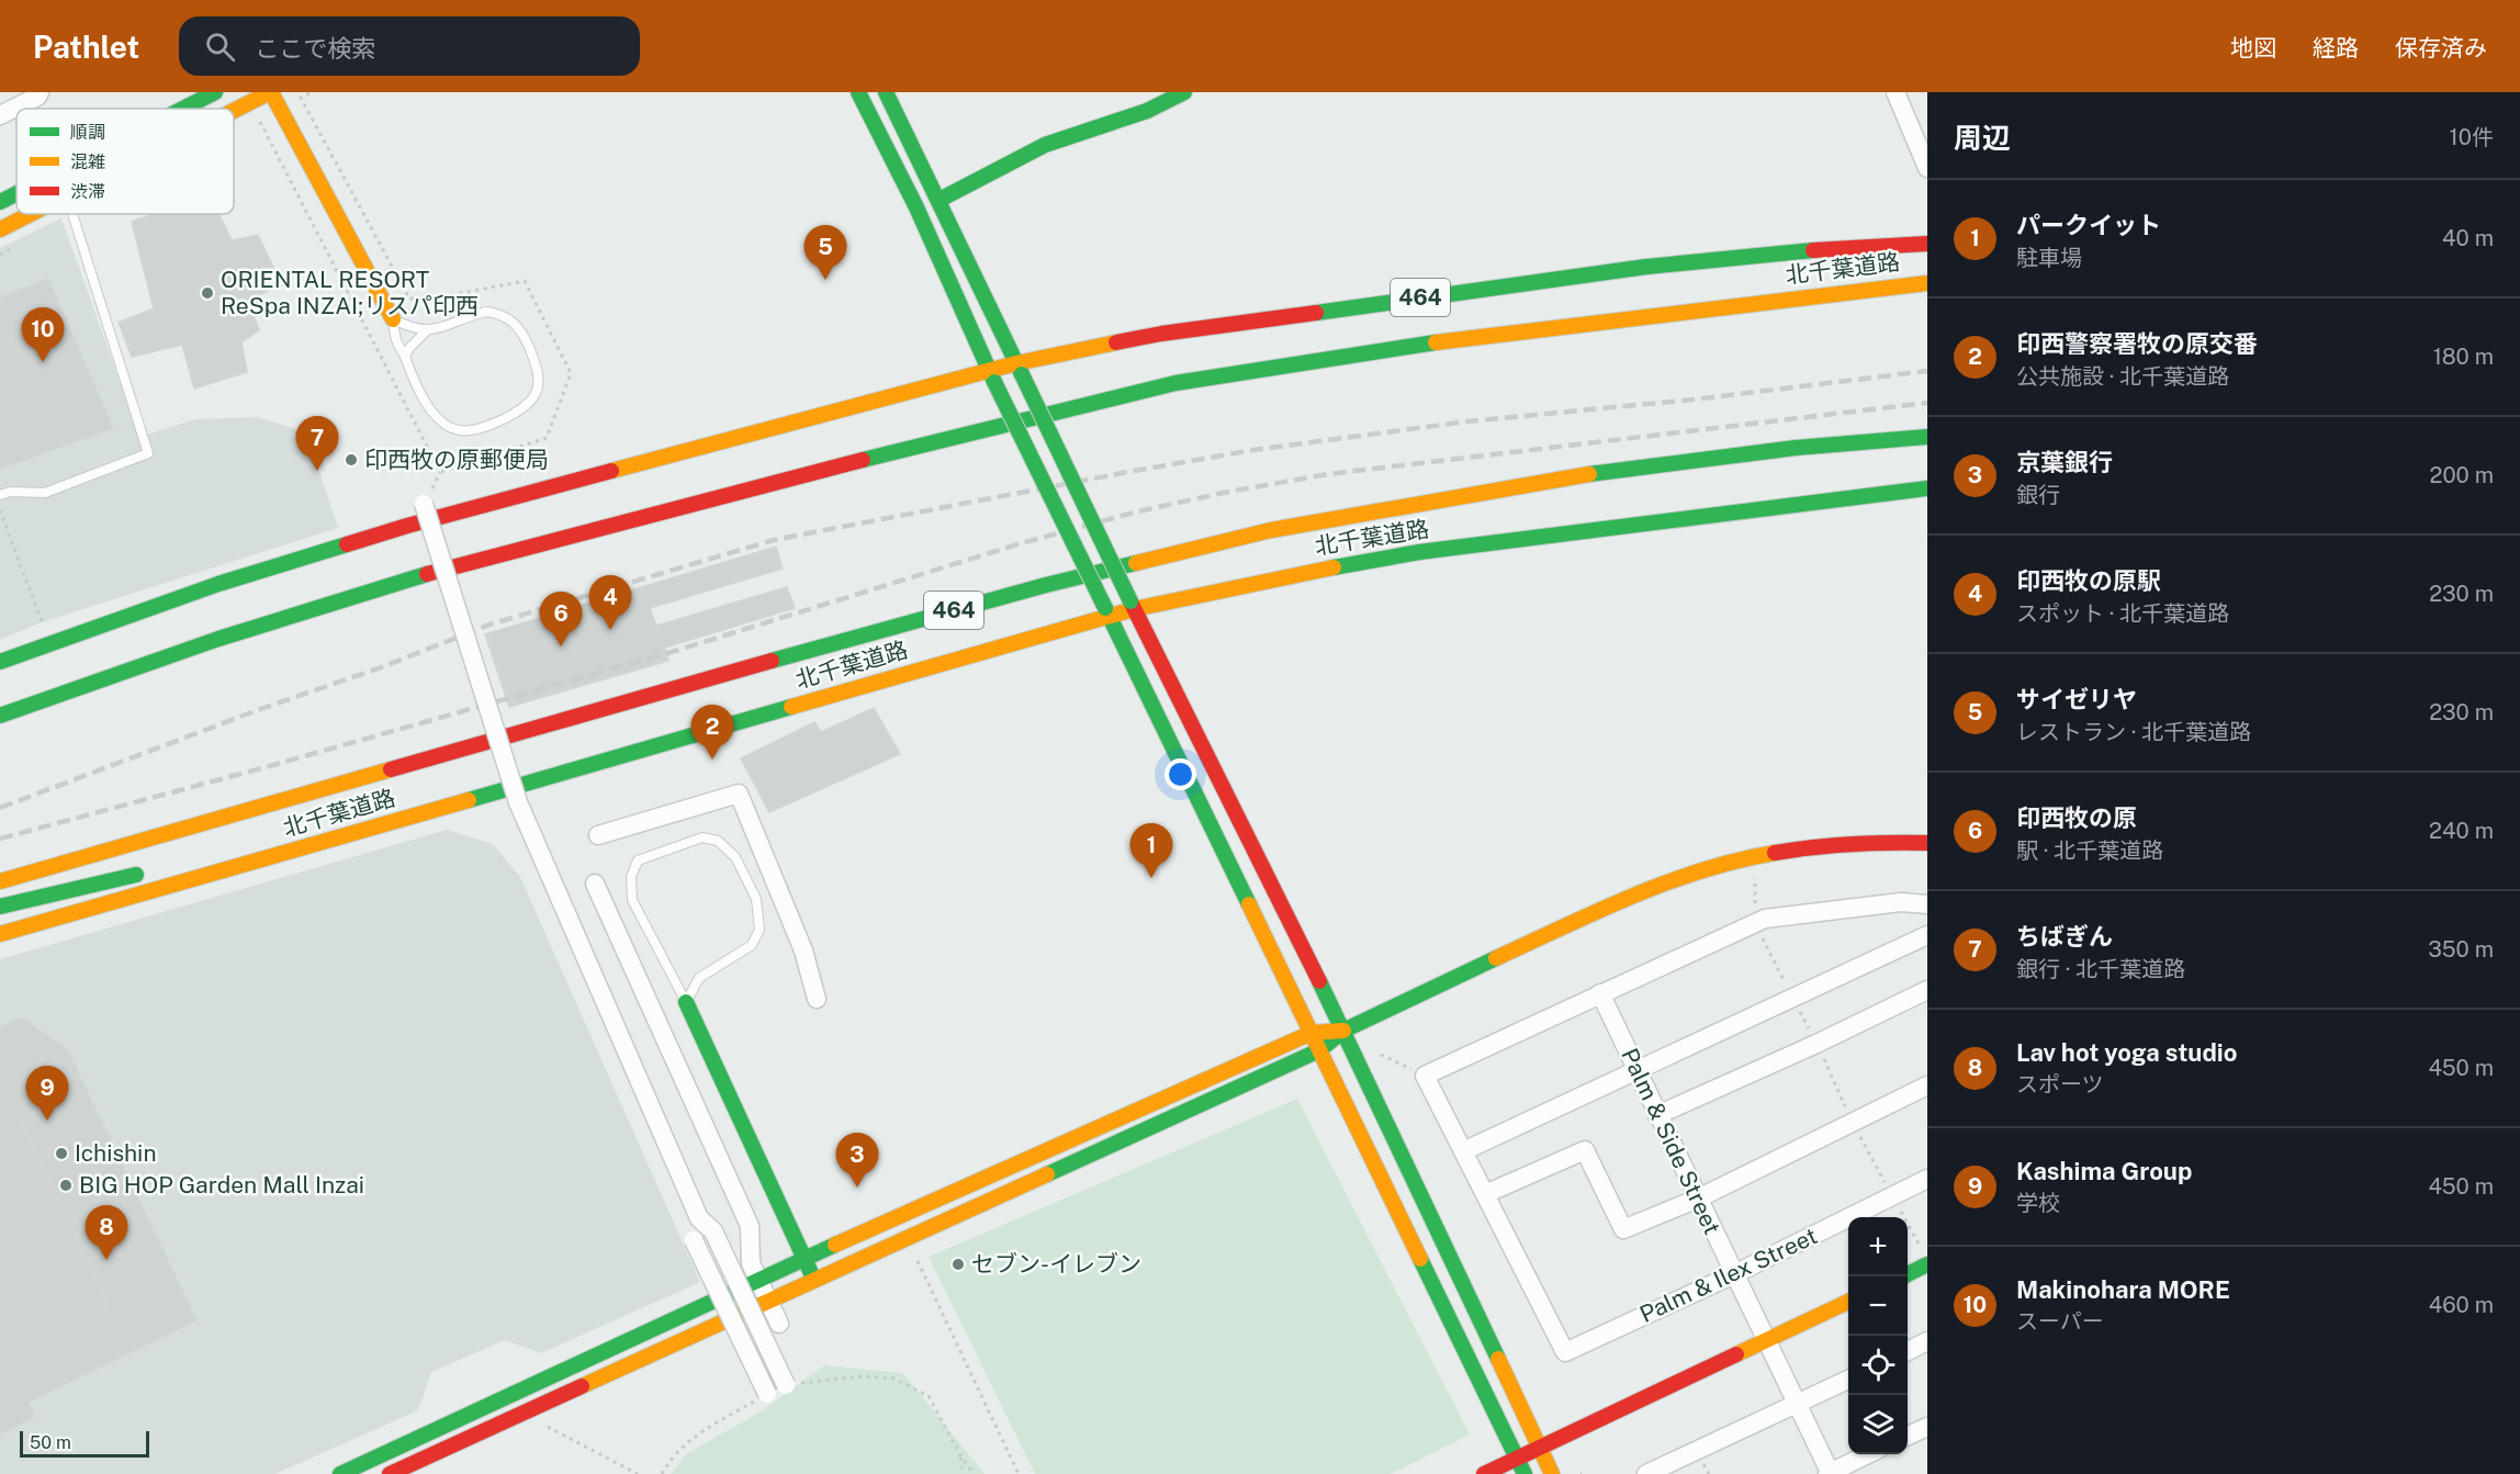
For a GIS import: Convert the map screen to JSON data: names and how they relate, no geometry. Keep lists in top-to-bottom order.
{
  "streets": {
    "main road": ["北千葉道路", "464"],
    "street": ["Palm & Side Street", "Palm & Ilex Street"]
  },
  "crossings": [
    ["Palm & Side Street", "Palm & Ilex Street"]
  ],
  "places": [
    "ORIENTAL RESORT ReSpa INZAI;リスパ印西",
    "印西牧の原郵便局",
    "Ichishin",
    "BIG HOP Garden Mall Inzai",
    "セブン-イレブン"
  ],
  "legend": ["順調", "混雑", "渋滞"],
  "scale_bar": "50 m",
  "page": {
    "header": "Pathlet",
    "search": "ここで検索",
    "nav": ["地図", "経路", "保存済み"],
    "heading": ["周辺", "10件"],
    "list": [
      {
        "mark": "1",
        "name": "パークイット",
        "note": "駐車場",
        "value": "40 m"
      },
      {
        "mark": "2",
        "name": "印西警察署牧の原交番",
        "note": "公共施設 · 北千葉道路",
        "value": "180 m"
      },
      {
        "mark": "3",
        "name": "京葉銀行",
        "note": "銀行",
        "value": "200 m"
      },
      {
        "mark": "4",
        "name": "印西牧の原駅",
        "note": "スポット · 北千葉道路",
        "value": "230 m"
      },
      {
        "mark": "5",
        "name": "サイゼリヤ",
        "note": "レストラン · 北千葉道路",
        "value": "230 m"
      },
      {
        "mark": "6",
        "name": "印西牧の原",
        "note": "駅 · 北千葉道路",
        "value": "240 m"
      },
      {
        "mark": "7",
        "name": "ちばぎん",
        "note": "銀行 · 北千葉道路",
        "value": "350 m"
      },
      {
        "mark": "8",
        "name": "Lav hot yoga studio",
        "note": "スポーツ",
        "value": "450 m"
      },
      {
        "mark": "9",
        "name": "Kashima Group",
        "note": "学校",
        "value": "450 m"
      },
      {
        "mark": "10",
        "name": "Makinohara MORE",
        "note": "スーパー",
        "value": "460 m"
      }
    ],
    "pins": [
      "5",
      "10",
      "7",
      "4",
      "6",
      "2",
      "1",
      "9",
      "3",
      "8"
    ],
    "map_buttons": ["+", "−"],
    "scale": "50 m"
  }
}
